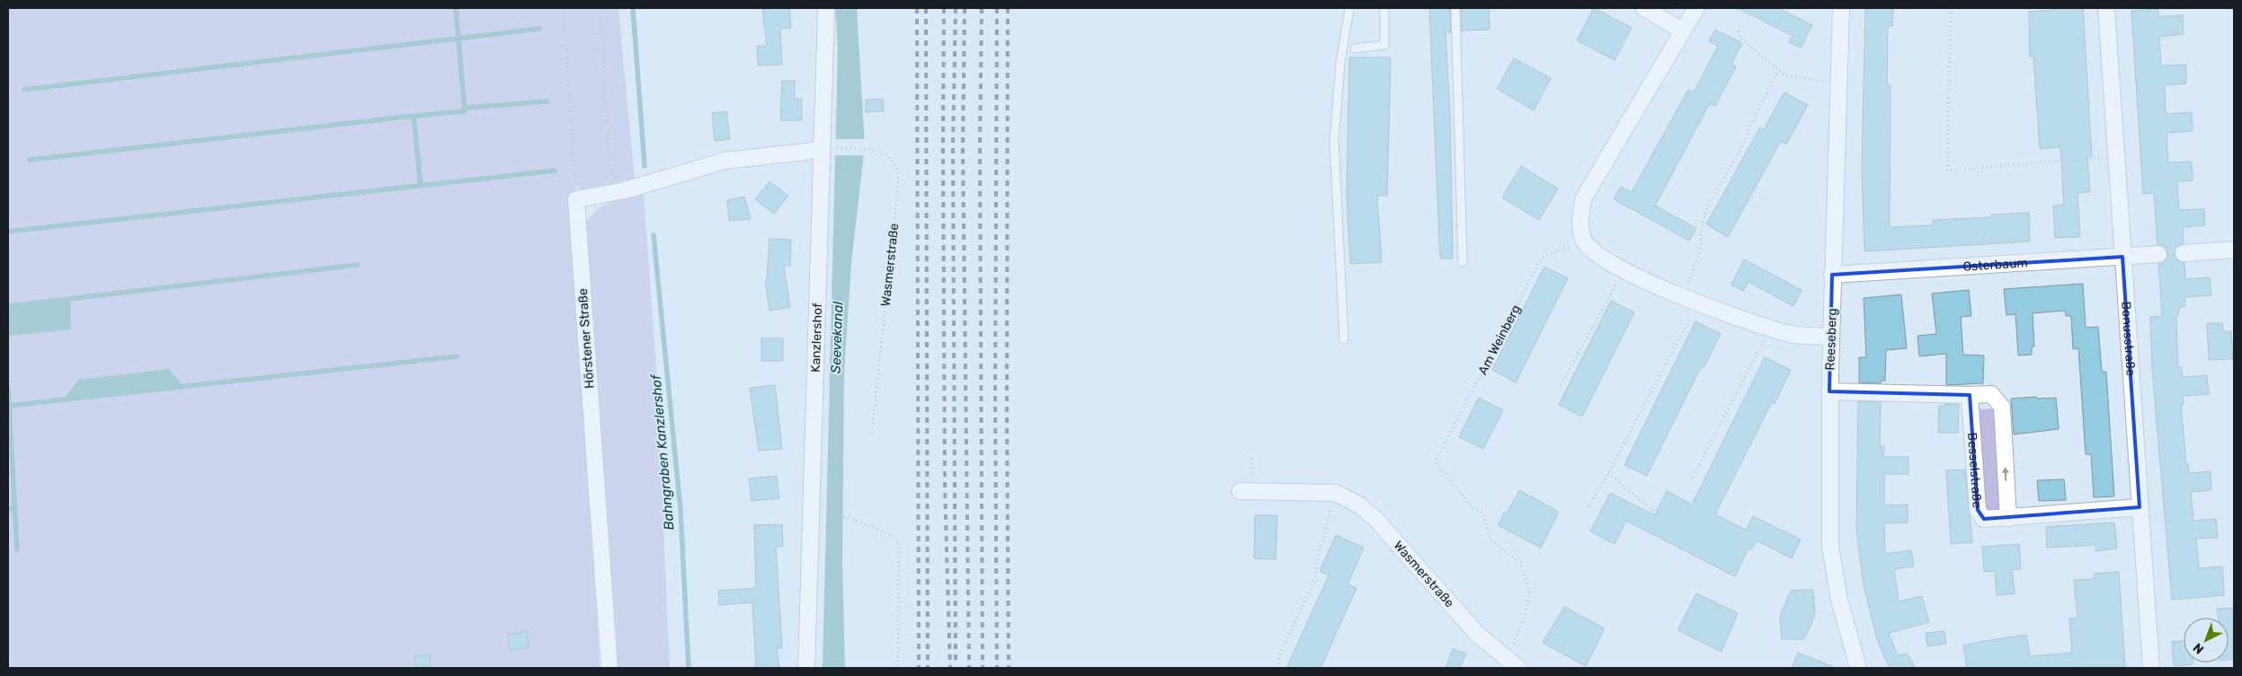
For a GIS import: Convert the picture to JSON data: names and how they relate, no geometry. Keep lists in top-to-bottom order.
{
  "streets": {
    "street": [
      "Wasmerstraße",
      "Osterbaum",
      "Kanzlershof",
      "Hörstener Straße",
      "Bonusstraße",
      "Reeseberg",
      "Besselstraße"
    ],
    "path": ["Am Weinberg"]
  },
  "crossings": [
    ["Wasmerstraße", "Kanzlershof"],
    ["Wasmerstraße", "Am Weinberg"],
    ["Osterbaum", "Bonusstraße"],
    ["Osterbaum", "Reeseberg"],
    ["Bonusstraße", "Besselstraße"]
  ],
  "water": ["Seevekanal", "Bahngraben Kanzlershof"],
  "north": "bottom left"
}
